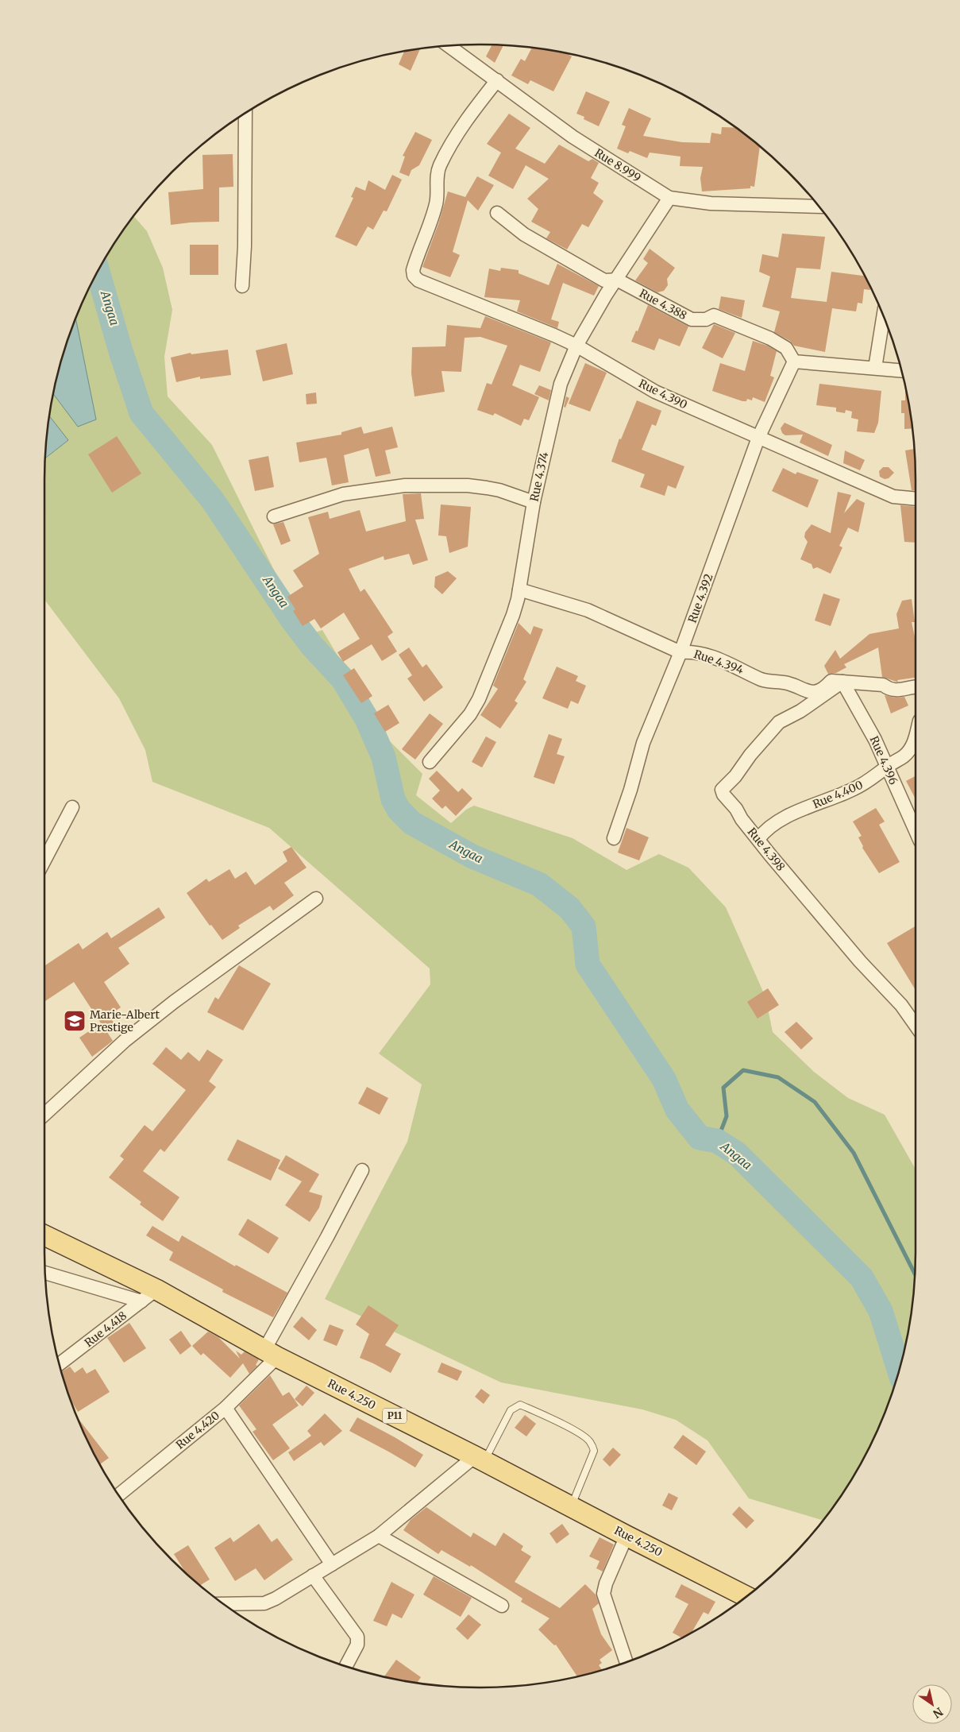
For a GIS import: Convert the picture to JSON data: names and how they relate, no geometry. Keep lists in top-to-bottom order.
{
  "streets": {
    "main road": ["Rue 4.250", "P11"],
    "street": [
      "Rue 8.999",
      "Rue 4.388",
      "Rue 4.390",
      "Rue 4.374",
      "Rue 4.392",
      "Rue 4.394",
      "Rue 4.396",
      "Rue 4.400",
      "Rue 4.398",
      "Rue 4.418",
      "Rue 4.420"
    ]
  },
  "crossings": [
    ["Rue 8.999", "Rue 4.390"],
    ["Rue 8.999", "Rue 4.374"],
    ["Rue 4.388", "Rue 4.374"],
    ["Rue 4.388", "Rue 4.392"],
    ["Rue 4.390", "Rue 4.374"],
    ["Rue 4.390", "Rue 4.392"],
    ["Rue 4.374", "Rue 4.394"],
    ["Rue 4.392", "Rue 4.394"],
    ["Rue 4.394", "Rue 4.396"],
    ["Rue 4.394", "Rue 4.398"],
    ["Rue 4.396", "Rue 4.400"],
    ["Rue 4.396", "Rue 4.398"],
    ["Rue 4.400", "Rue 4.398"],
    ["Rue 4.418", "Rue 4.250"],
    ["Rue 4.250", "Rue 4.420"]
  ],
  "water": ["Angaa"],
  "places": {
    "school or university": ["Marie-Albert Prestige"]
  },
  "north": "bottom right"
}
